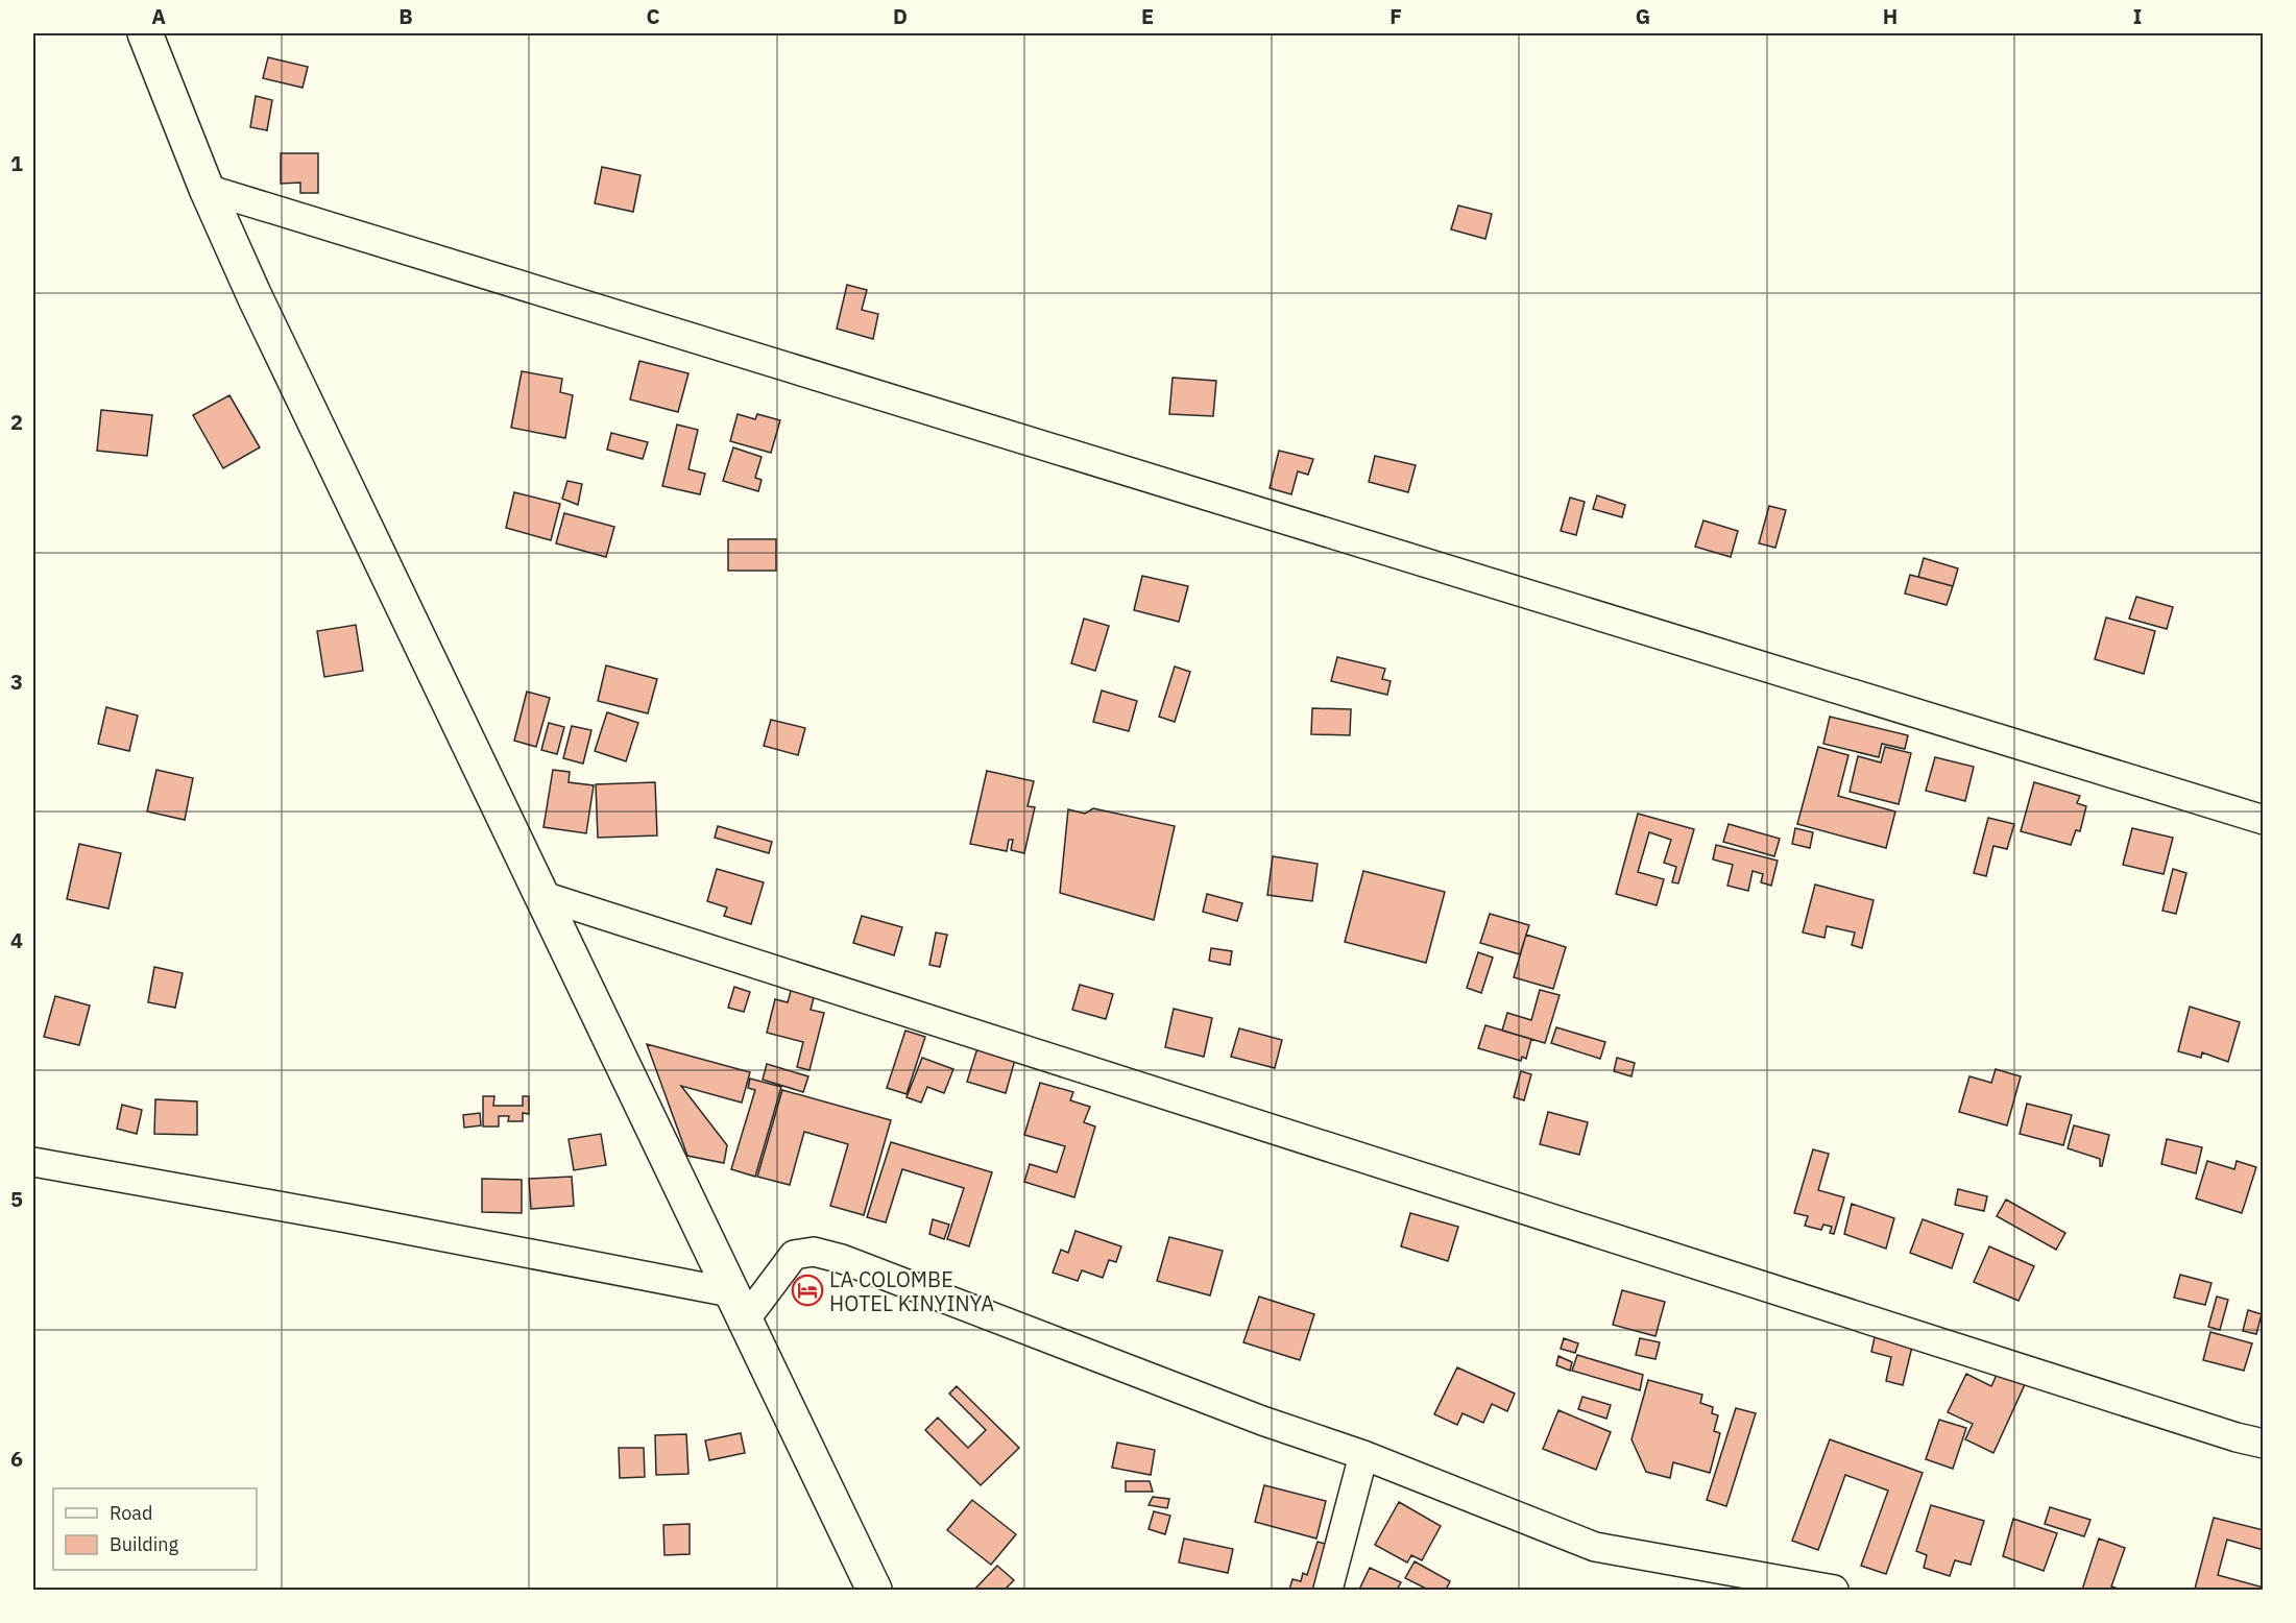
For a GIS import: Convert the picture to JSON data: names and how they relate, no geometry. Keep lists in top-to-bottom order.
{
  "places": {
    "hotel": ["LA COLOMBE HOTEL KINYINYA"]
  },
  "legend": ["Road", "Building"],
  "grid": {
    "columns": [
      "A",
      "B",
      "C",
      "D",
      "E",
      "F",
      "G",
      "H",
      "I"
    ],
    "rows": [
      "1",
      "2",
      "3",
      "4",
      "5",
      "6"
    ]
  }
}
